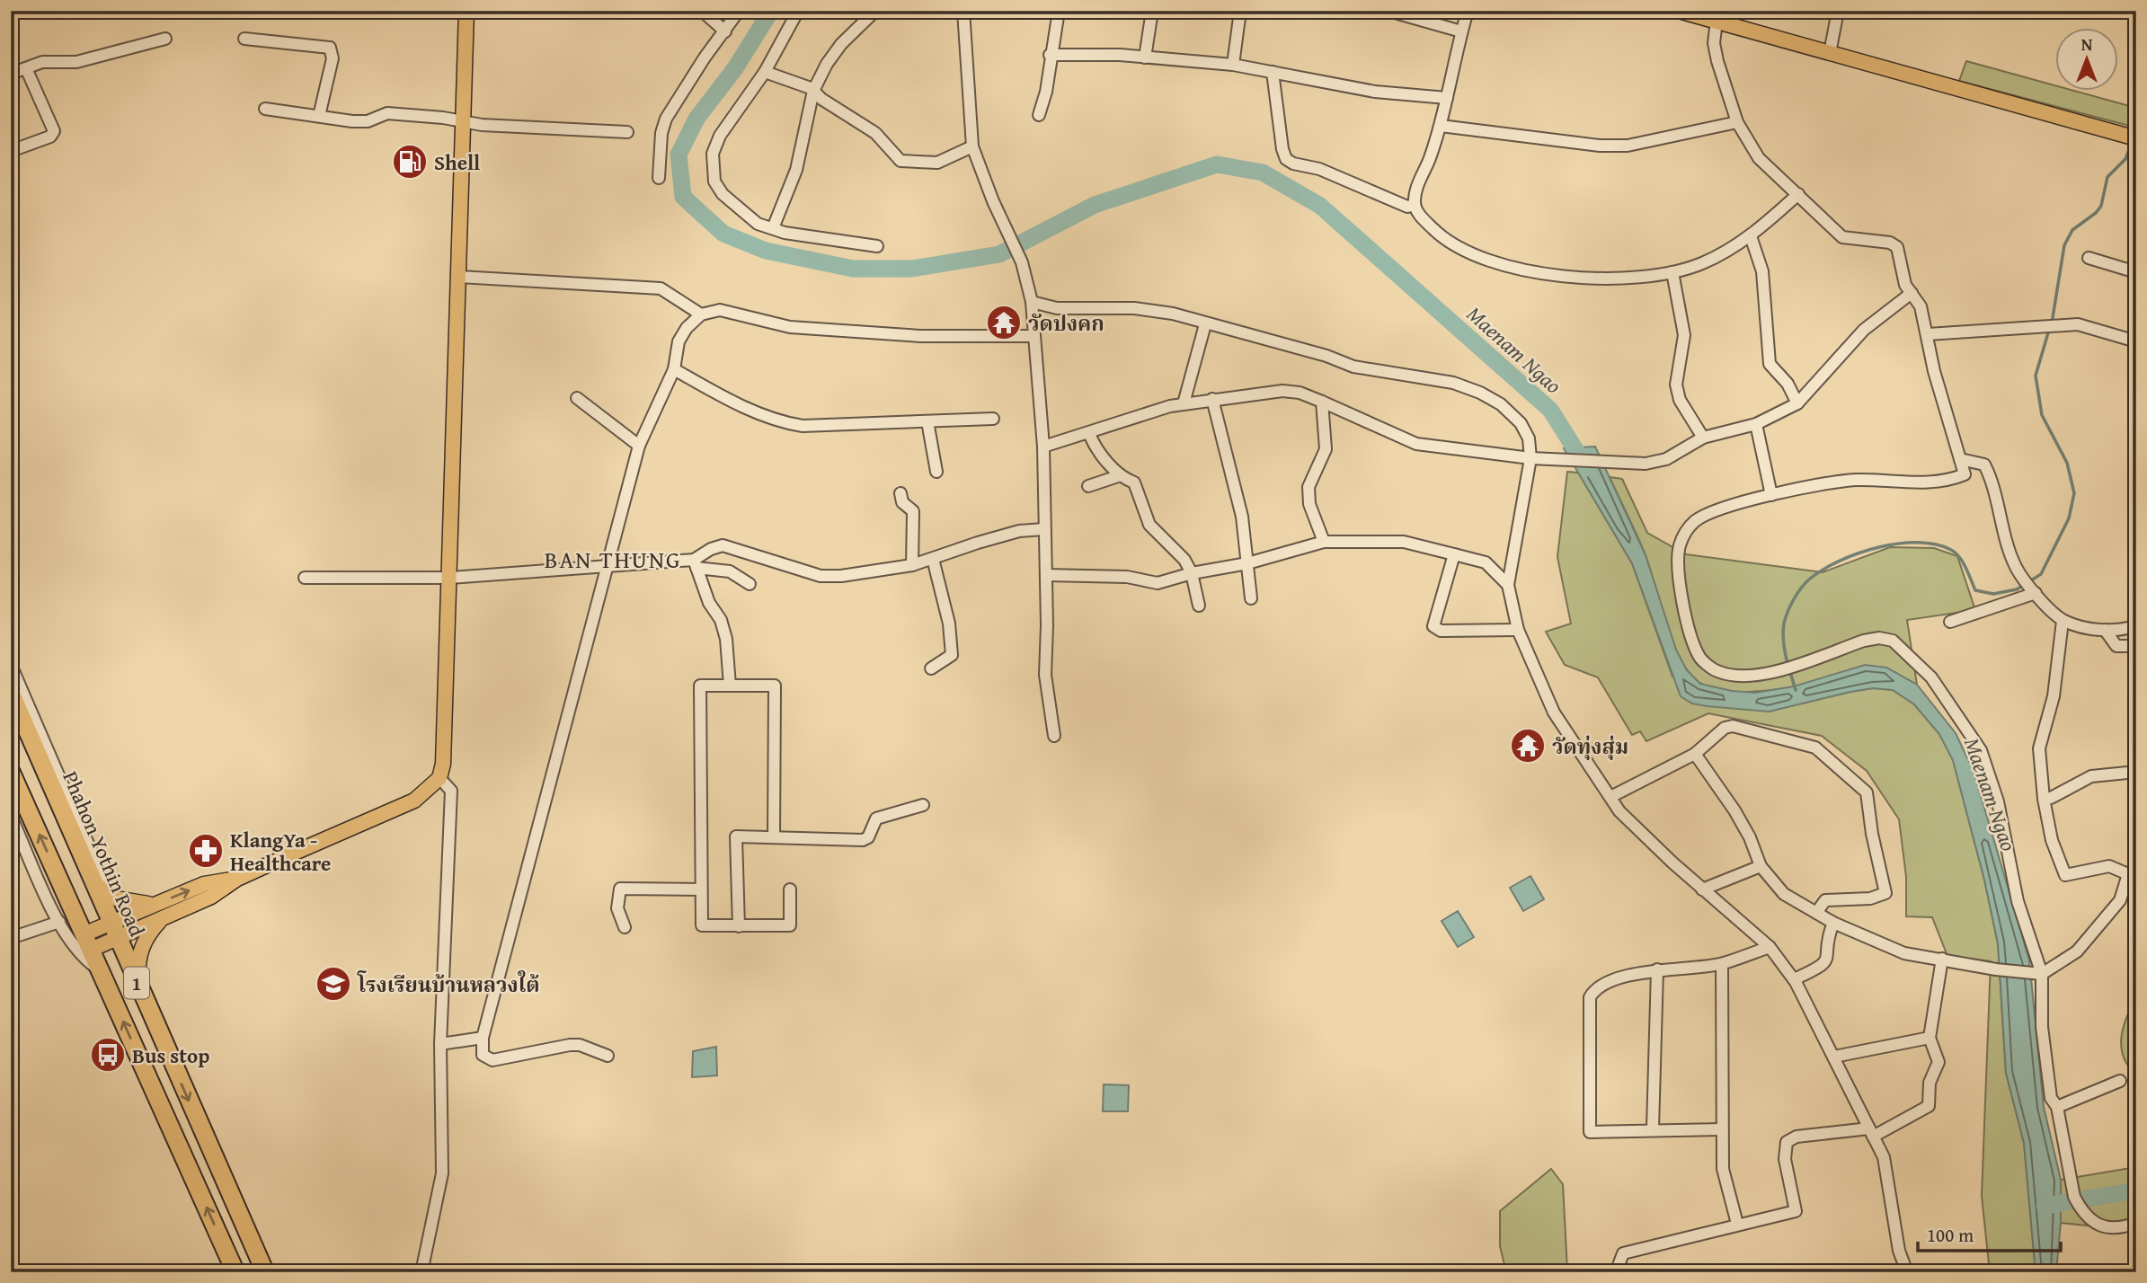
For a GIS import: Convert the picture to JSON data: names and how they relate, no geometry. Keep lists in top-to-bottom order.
{
  "streets": {
    "highway": ["Phahon Yothin Road", "1"]
  },
  "districts": ["BAN THUNG"],
  "water": ["Maenam Ngao"],
  "places": {
    "fuel station": ["Shell"],
    "temple": ["วัดปงคก", "วัดทุ่งสุ่ม"],
    "pharmacy": ["KlangYa - Healthcare"],
    "school or university": ["โรงเรียนบ้านหลวงใต้"],
    "bus stop": ["Bus stop"]
  },
  "scale_bar": "100 m",
  "north": "top"
}
